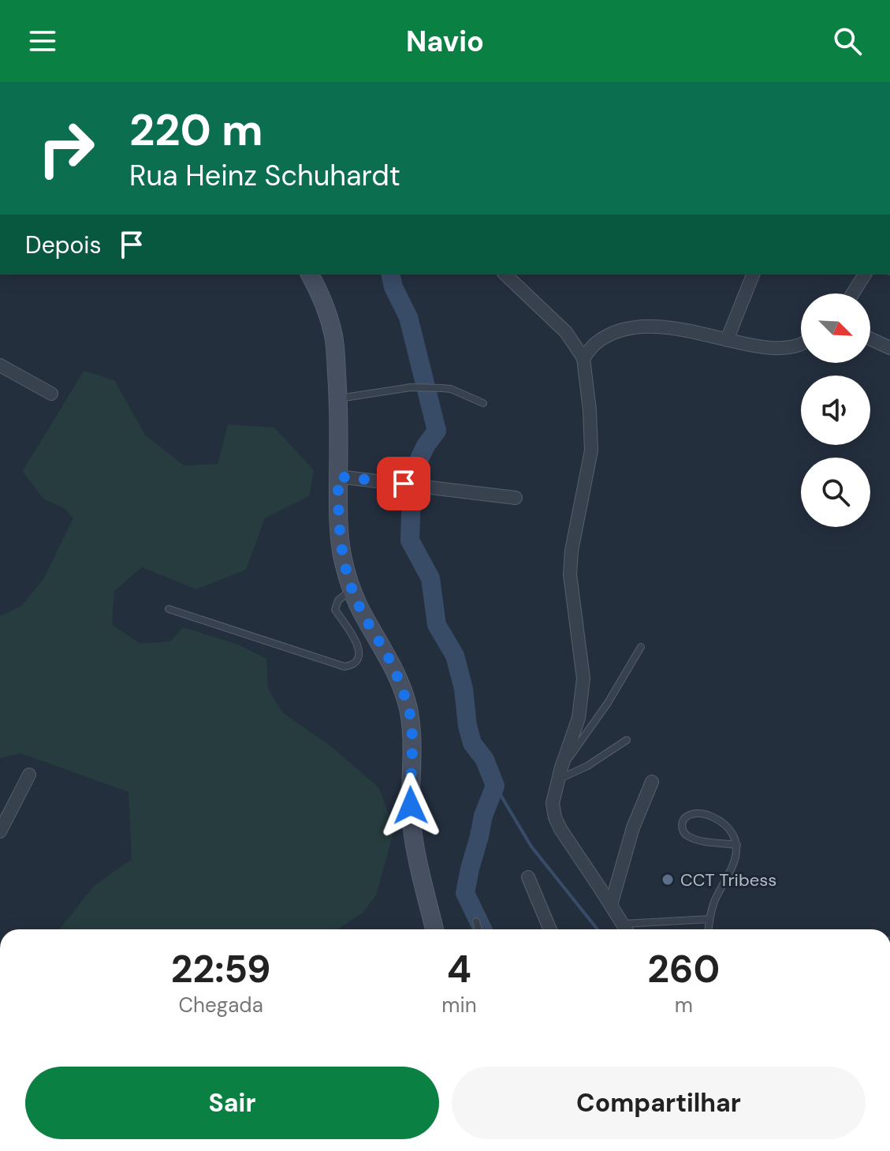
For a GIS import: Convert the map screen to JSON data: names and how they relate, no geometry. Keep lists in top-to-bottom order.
{
  "places": ["CCT Tribess"],
  "north": "bottom right",
  "page": {
    "header": "Navio",
    "turn": ["220 m", "Rua Heinz Schuhardt"],
    "then": "Depois",
    "eta": [
      "22:59",
      "Chegada",
      "4",
      "min",
      "260",
      "m"
    ],
    "buttons": ["Sair", "Compartilhar"]
  }
}
